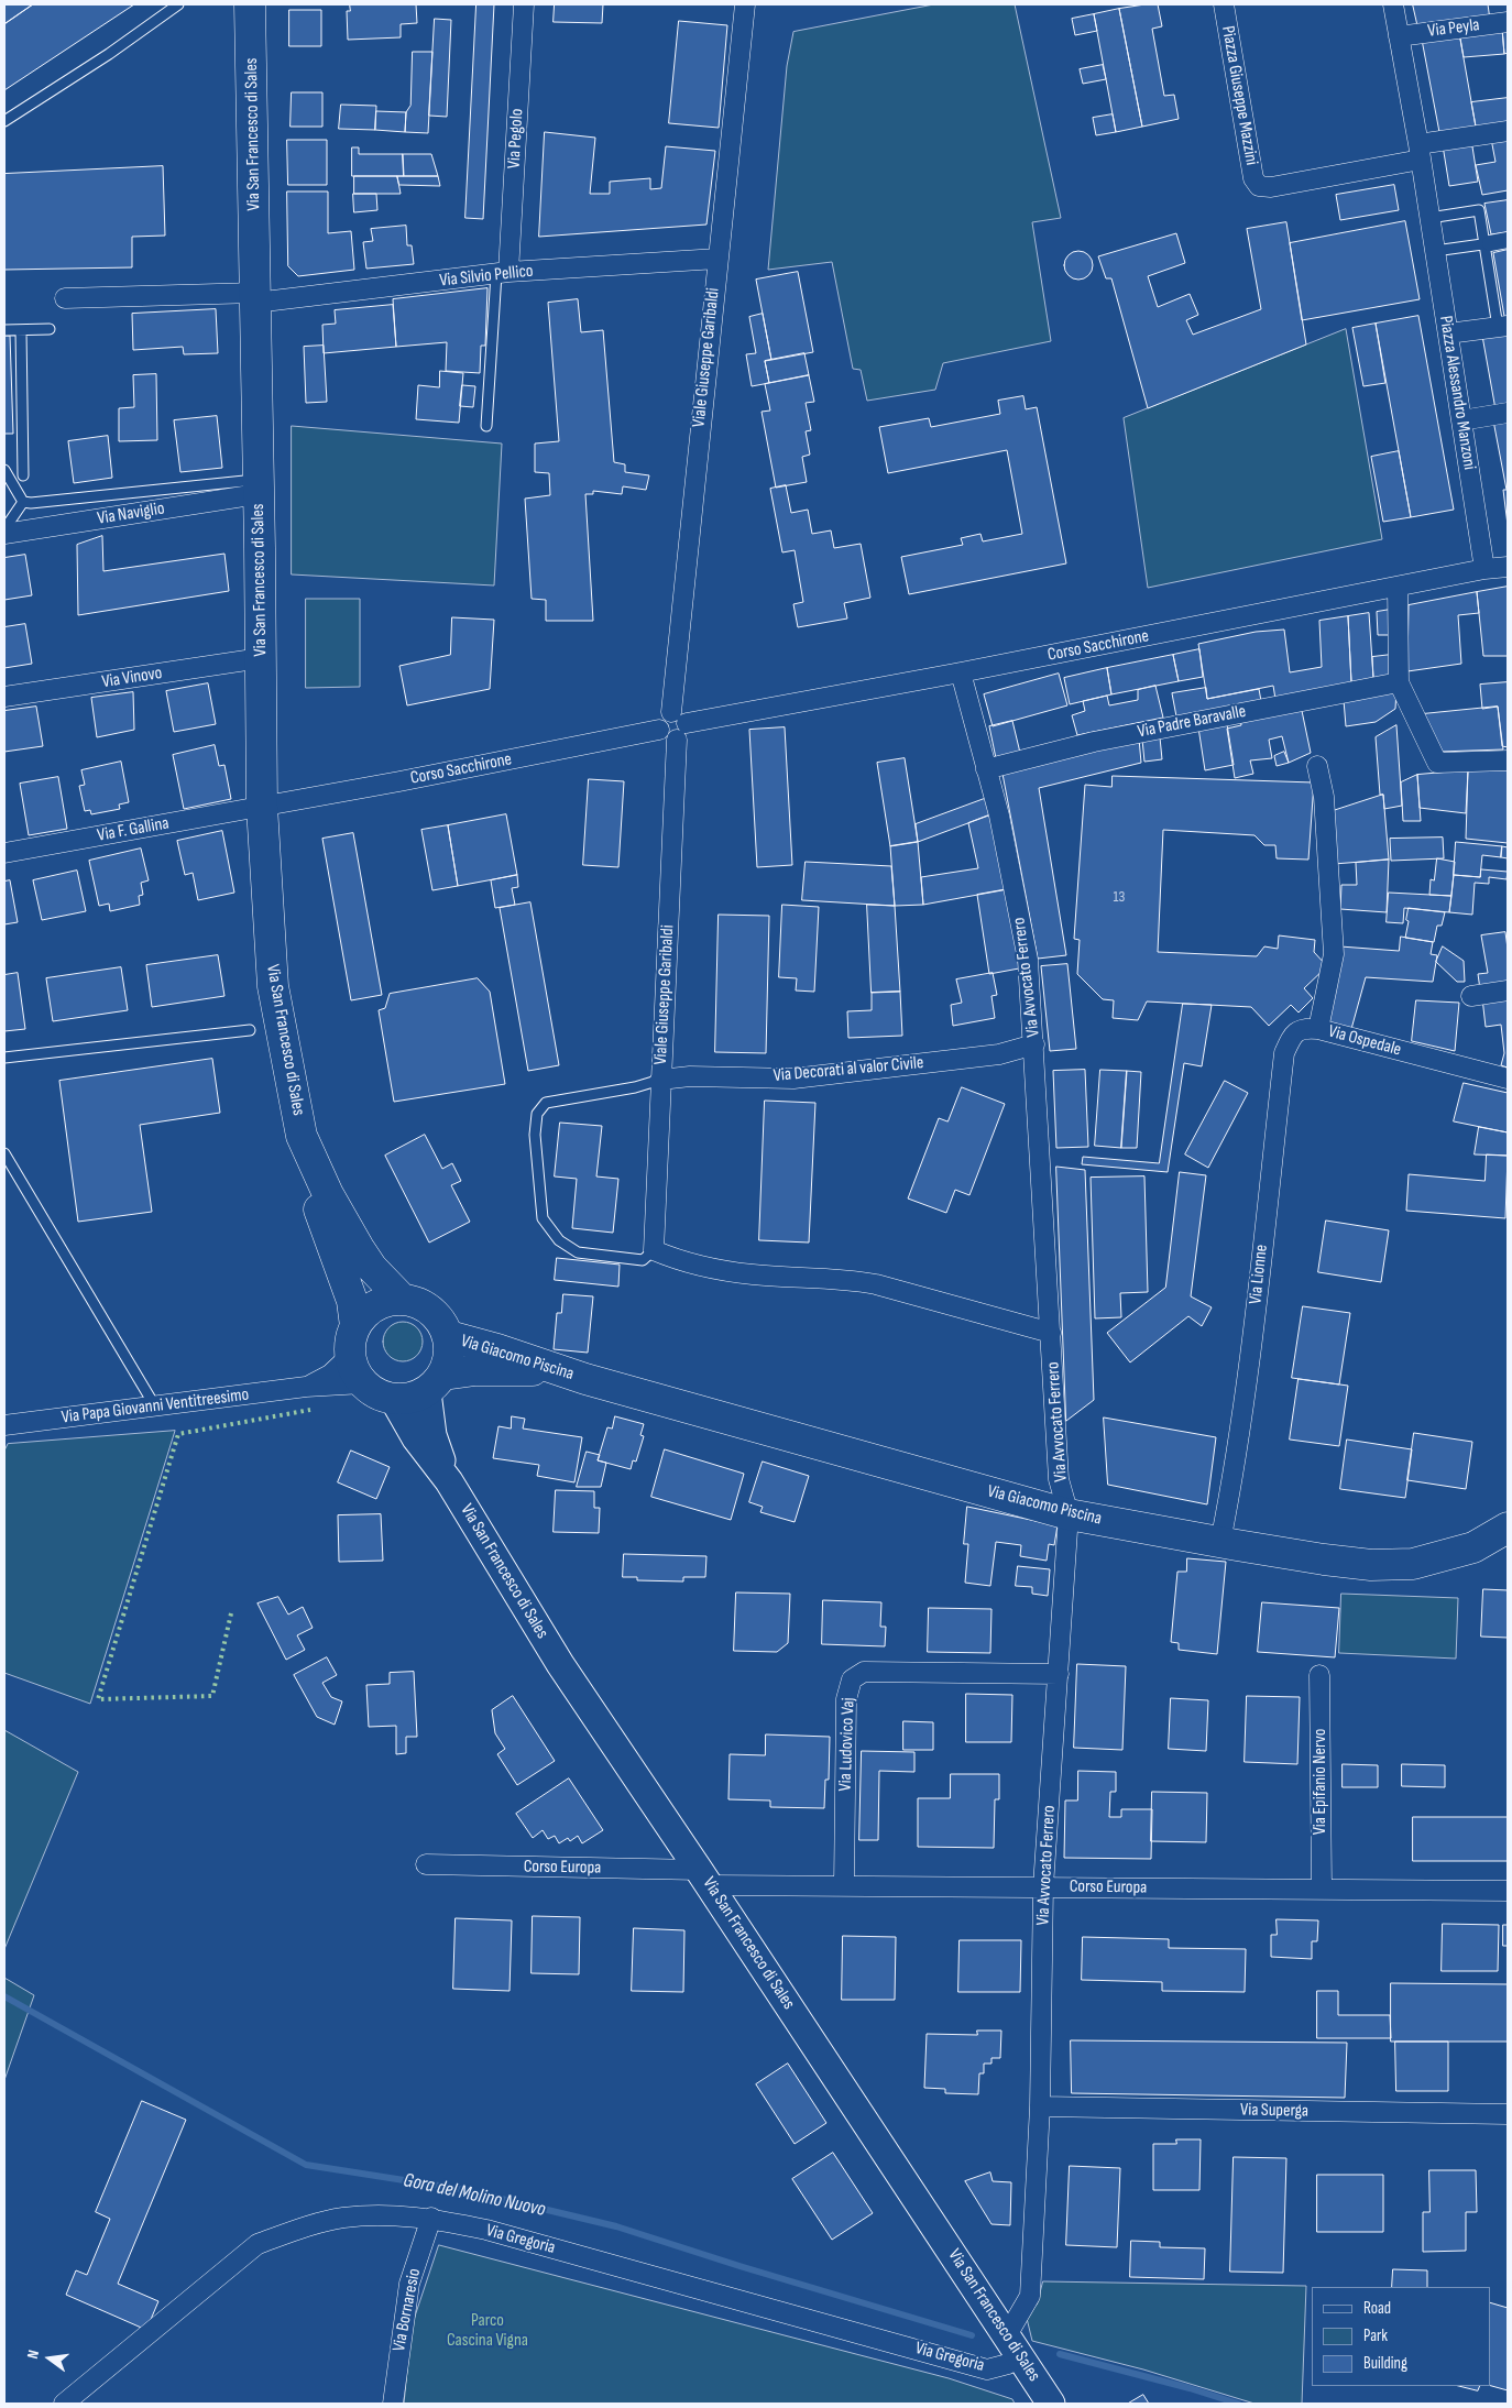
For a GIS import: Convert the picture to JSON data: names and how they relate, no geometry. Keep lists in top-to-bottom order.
{
  "streets": {
    "main road": ["Via San Francesco di Sales", "Via Giacomo Piscina"],
    "street": [
      "Via Peyla",
      "Piazza Giuseppe Mazzini",
      "Via Pegolo",
      "Via Silvio Pellico",
      "Viale Giuseppe Garibaldi",
      "Piazza Alessandro Manzoni",
      "Via Naviglio",
      "Corso Sacchirone",
      "Via Vinovo",
      "Via Padre Baravalle",
      "Via F. Gallina",
      "Via Avvocato Ferrero",
      "Via Ospedale",
      "Via Decorati al valor Civile",
      "Via Lionne",
      "Via Papa Giovanni Ventitreesimo",
      "Via Ludovico Vaj",
      "Via Epifanio Nervo",
      "Corso Europa",
      "Via Superga",
      "Via Gregoria",
      "Via Bornaresio"
    ]
  },
  "crossings": [
    ["Piazza Giuseppe Mazzini", "Piazza Alessandro Manzoni"],
    ["Via San Francesco di Sales", "Via Silvio Pellico"],
    ["Via San Francesco di Sales", "Via Naviglio"],
    ["Via San Francesco di Sales", "Corso Sacchirone"],
    ["Via San Francesco di Sales", "Via Vinovo"],
    ["Via San Francesco di Sales", "Via F. Gallina"],
    ["Via San Francesco di Sales", "Via Avvocato Ferrero"],
    ["Via San Francesco di Sales", "Via Giacomo Piscina"],
    ["Via San Francesco di Sales", "Via Papa Giovanni Ventitreesimo"],
    ["Via San Francesco di Sales", "Corso Europa"],
    ["Via San Francesco di Sales", "Via Gregoria"],
    ["Via Pegolo", "Via Silvio Pellico"],
    ["Via Silvio Pellico", "Viale Giuseppe Garibaldi"],
    ["Viale Giuseppe Garibaldi", "Corso Sacchirone"],
    ["Viale Giuseppe Garibaldi", "Via Decorati al valor Civile"],
    ["Piazza Alessandro Manzoni", "Corso Sacchirone"],
    ["Corso Sacchirone", "Via F. Gallina"],
    ["Corso Sacchirone", "Via Avvocato Ferrero"],
    ["Via Padre Baravalle", "Via Avvocato Ferrero"],
    ["Via Avvocato Ferrero", "Via Decorati al valor Civile"],
    ["Via Avvocato Ferrero", "Via Giacomo Piscina"],
    ["Via Avvocato Ferrero", "Via Ludovico Vaj"],
    ["Via Avvocato Ferrero", "Corso Europa"],
    ["Via Avvocato Ferrero", "Via Superga"],
    ["Via Avvocato Ferrero", "Via Gregoria"],
    ["Via Ospedale", "Via Lionne"],
    ["Via Lionne", "Via Giacomo Piscina"],
    ["Via Giacomo Piscina", "Via Papa Giovanni Ventitreesimo"],
    ["Via Ludovico Vaj", "Corso Europa"],
    ["Via Epifanio Nervo", "Corso Europa"],
    ["Via Gregoria", "Via Bornaresio"]
  ],
  "water": ["Gora del Molino Nuovo"],
  "parks": ["Parco Cascina Vigna"],
  "house_numbers": ["13"],
  "legend": ["Road", "Park", "Building"],
  "north": "left"
}
